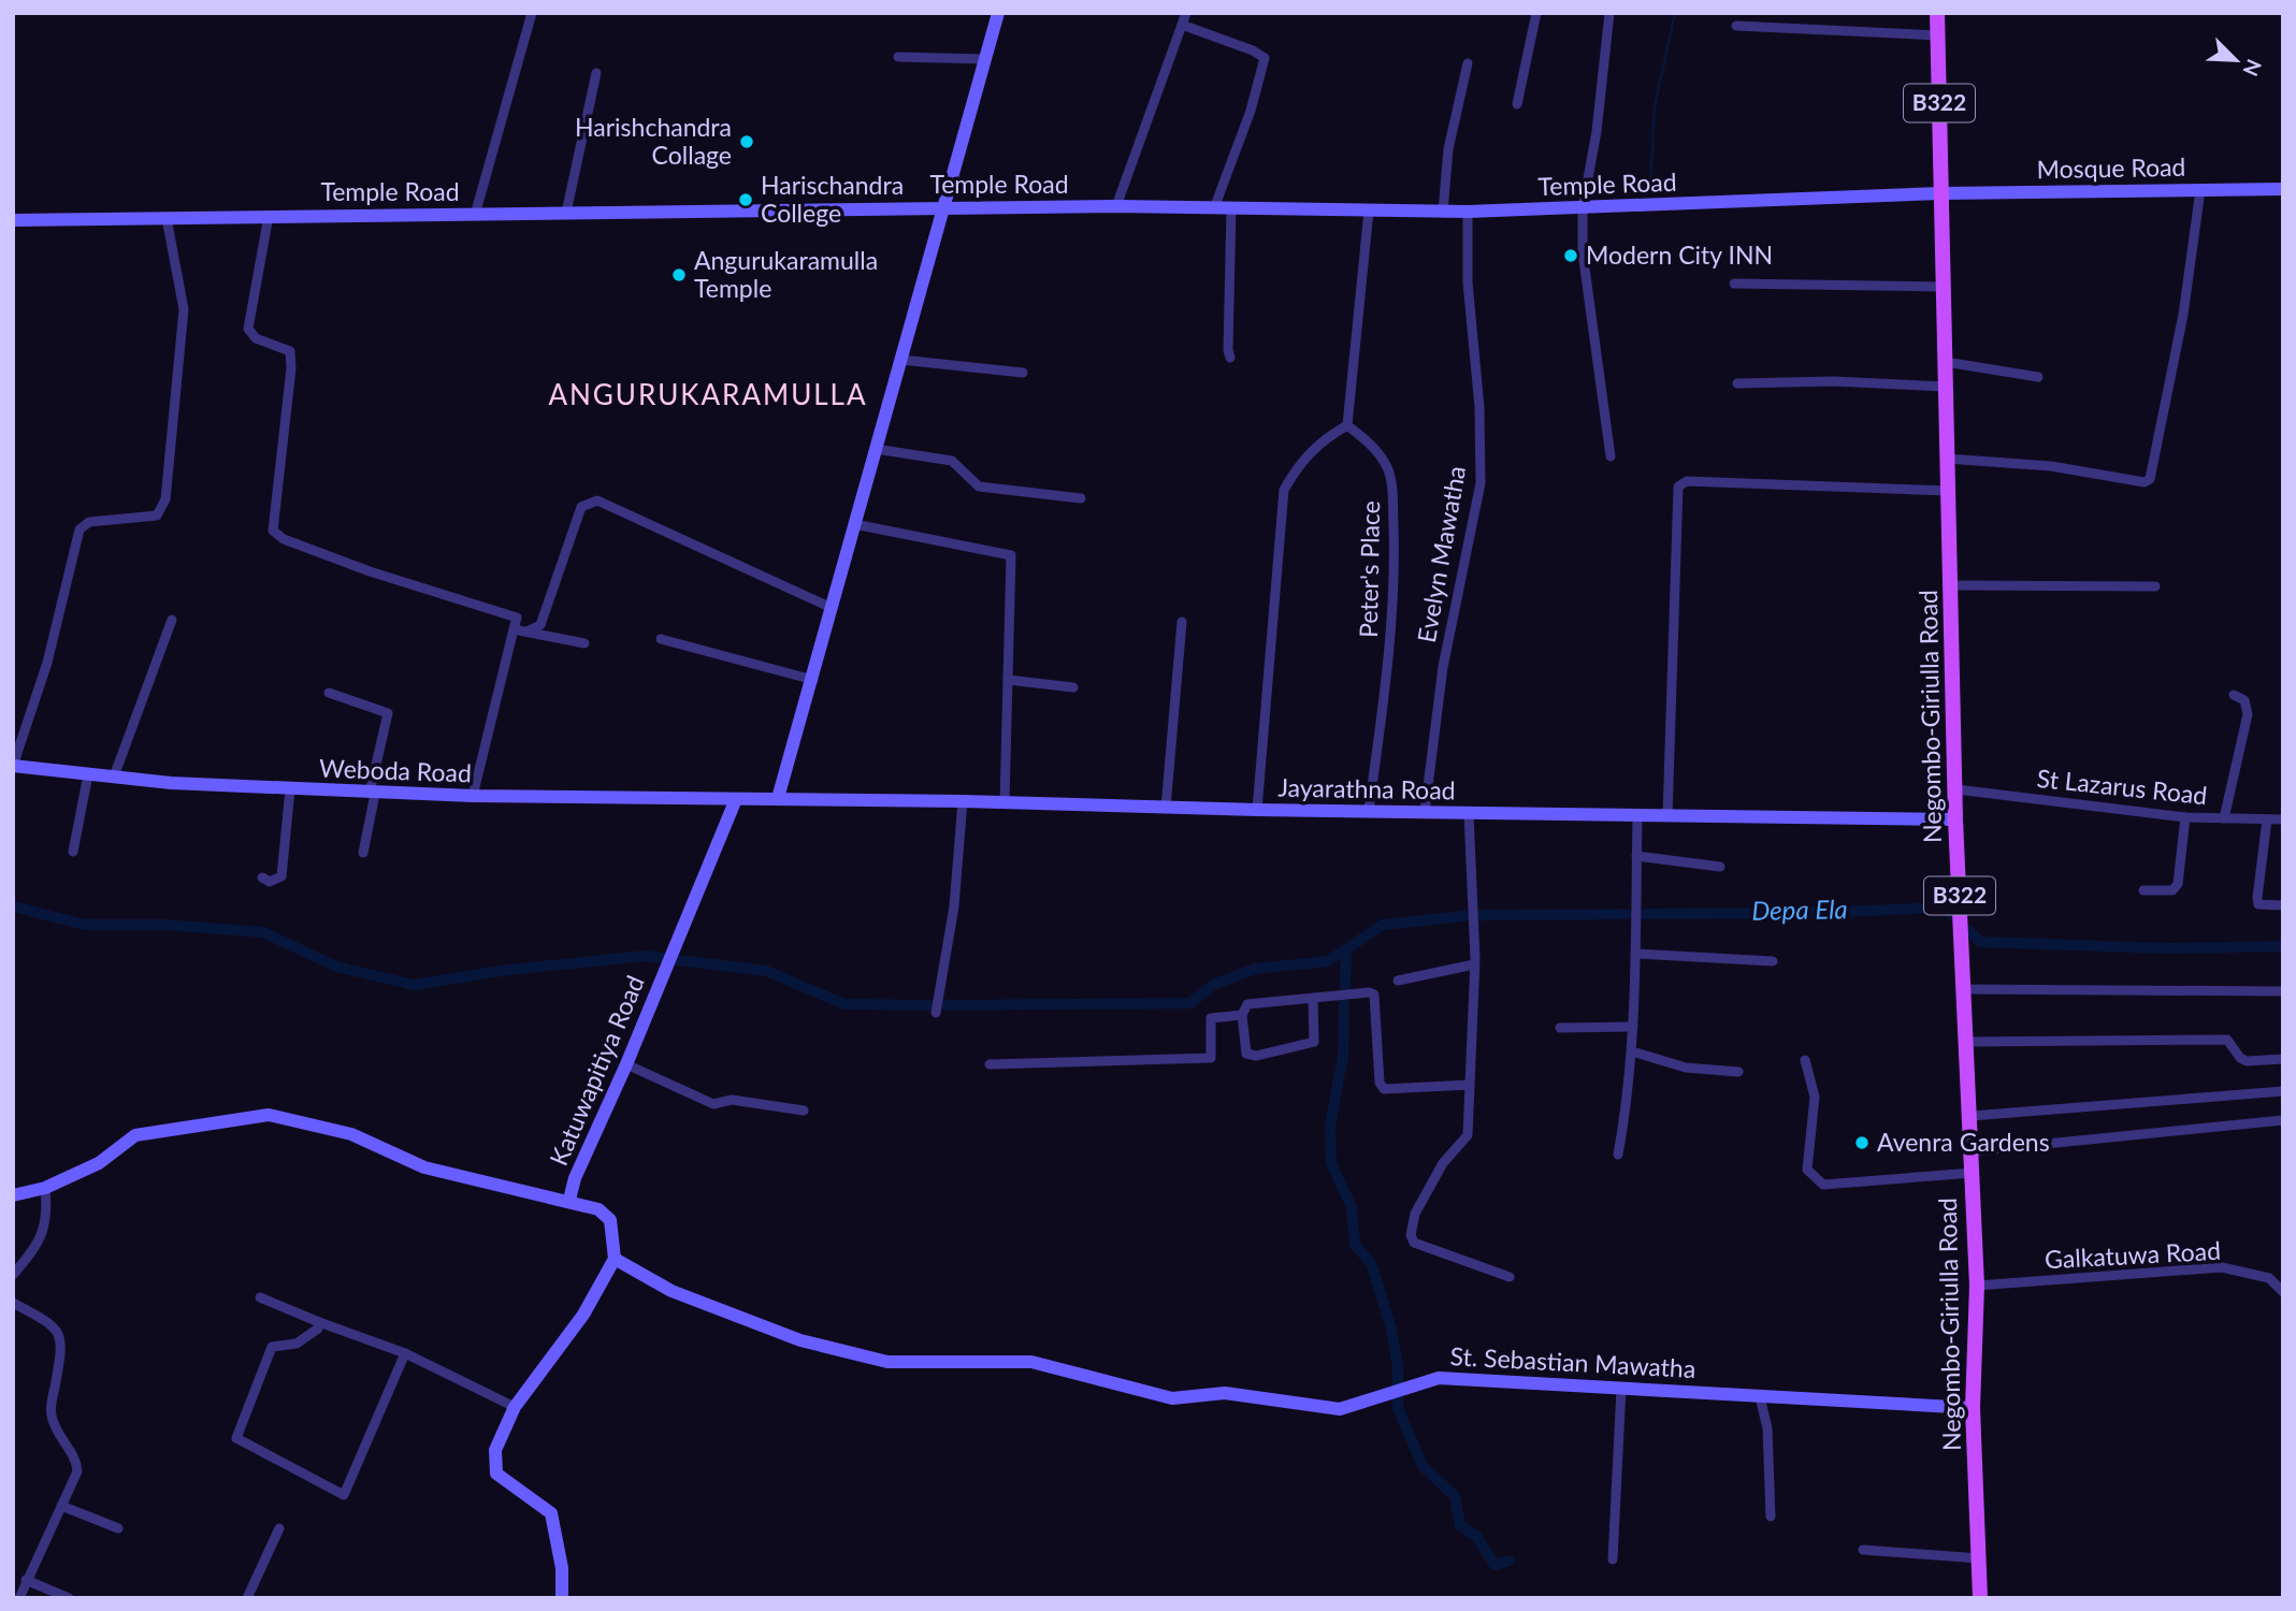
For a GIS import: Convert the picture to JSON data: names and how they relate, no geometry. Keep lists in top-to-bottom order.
{
  "streets": {
    "main road": ["B322", "Negombo-Giriulla Road"],
    "street": [
      "Mosque Road",
      "Temple Road",
      "Evelyn Mawatha",
      "Peter's Place",
      "Weboda Road",
      "St Lazarus Road",
      "Jayarathna Road",
      "Katuwapitiya Road",
      "Galkatuwa Road",
      "St. Sebastian Mawatha"
    ]
  },
  "crossings": [
    ["Mosque Road", "Temple Road"],
    ["Mosque Road", "Negombo-Giriulla Road"],
    ["Temple Road", "Evelyn Mawatha"],
    ["Temple Road", "Negombo-Giriulla Road"],
    ["Evelyn Mawatha", "Jayarathna Road"],
    ["Peter's Place", "Jayarathna Road"],
    ["Negombo-Giriulla Road", "St Lazarus Road"],
    ["Negombo-Giriulla Road", "Jayarathna Road"],
    ["Negombo-Giriulla Road", "Galkatuwa Road"],
    ["Negombo-Giriulla Road", "St. Sebastian Mawatha"],
    ["Weboda Road", "Jayarathna Road"],
    ["Weboda Road", "Katuwapitiya Road"],
    ["Katuwapitiya Road", "St. Sebastian Mawatha"]
  ],
  "districts": ["ANGURUKARAMULLA"],
  "water": ["Depa Ela"],
  "places": [
    "Harishchandra Collage",
    "Harischandra College",
    "Modern City INN",
    "Angurukaramulla Temple",
    "Avenra Gardens"
  ],
  "north": "bottom right"
}
